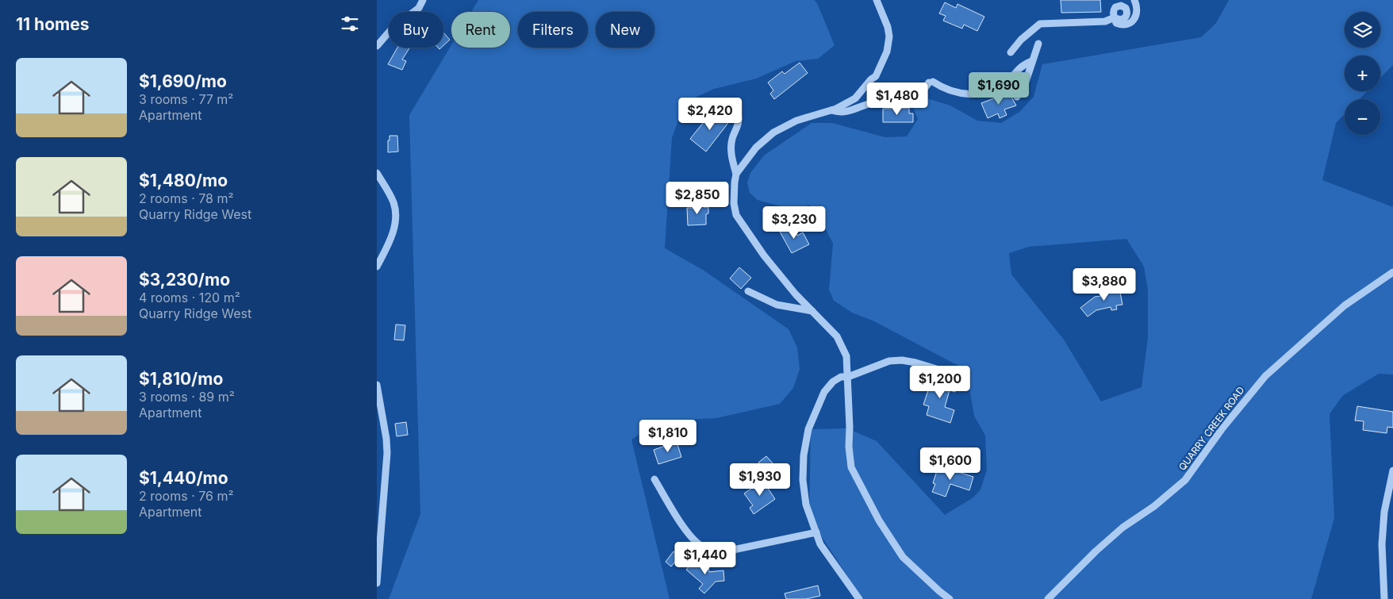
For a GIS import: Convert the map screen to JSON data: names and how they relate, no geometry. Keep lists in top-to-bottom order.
{
  "streets": {
    "street": ["QUARRY CREEK ROAD"]
  },
  "page": {
    "heading": "11 homes",
    "map_buttons": ["+", "−"],
    "chip": [
      "Buy",
      "Rent",
      "Filters",
      "New"
    ],
    "list": [
      {
        "name": "$1,690/mo",
        "note": "3 rooms · 77 m² · Apartment"
      },
      {
        "name": "$1,480/mo",
        "note": "2 rooms · 78 m² · Quarry Ridge West"
      },
      {
        "name": "$3,230/mo",
        "note": "4 rooms · 120 m² · Quarry Ridge West"
      },
      {
        "name": "$1,810/mo",
        "note": "3 rooms · 89 m² · Apartment"
      },
      {
        "name": "$1,440/mo",
        "note": "2 rooms · 76 m² · Apartment"
      }
    ],
    "price": [
      "$1,690",
      "$1,480",
      "$2,420",
      "$2,850",
      "$3,230",
      "$3,880",
      "$1,200",
      "$1,810",
      "$1,600",
      "$1,930",
      "$1,440"
    ]
  }
}
